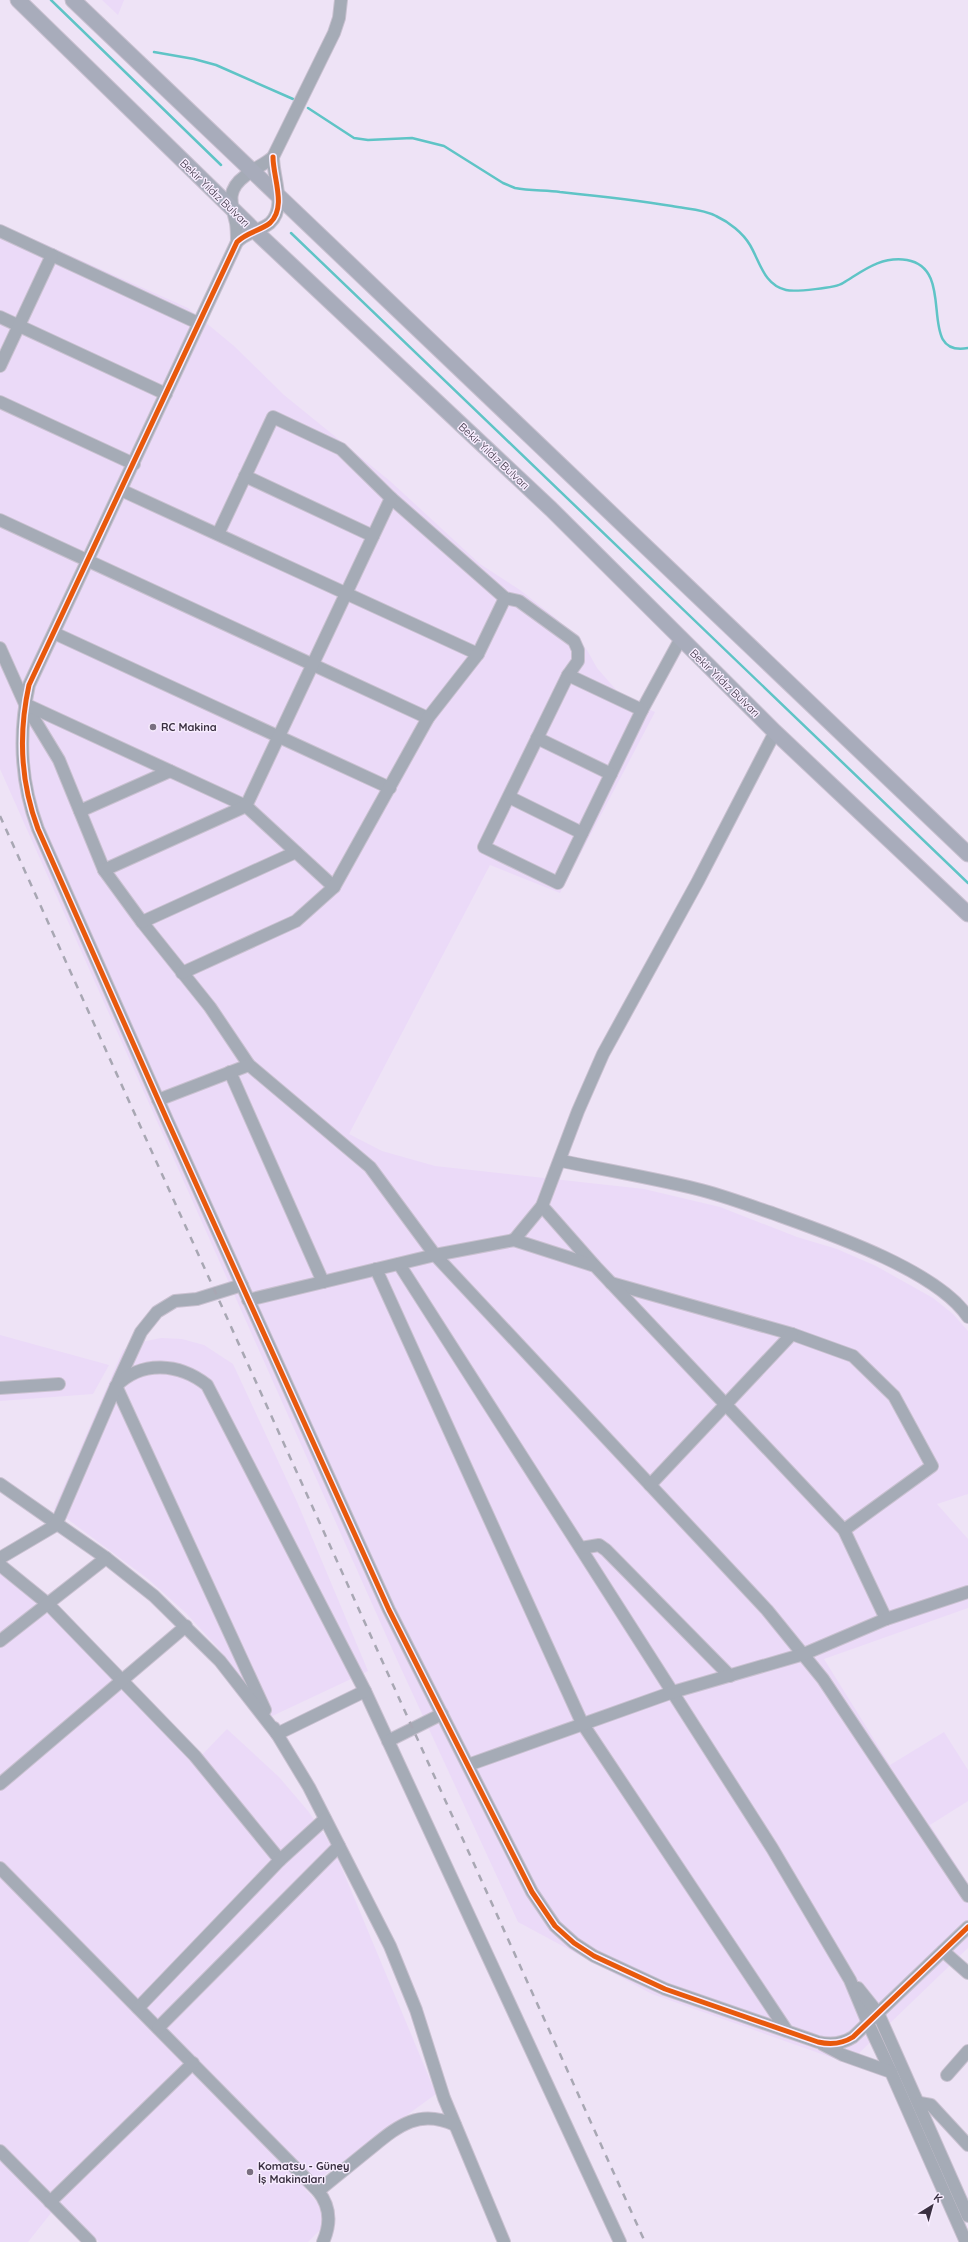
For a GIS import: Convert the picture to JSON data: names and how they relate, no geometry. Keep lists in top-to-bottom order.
{
  "streets": {
    "main road": ["Bekir Yıldız Bulvarı"]
  },
  "places": ["RC Makina", "Komatsu - Güney İş Makinaları"],
  "north": "top right"
}
